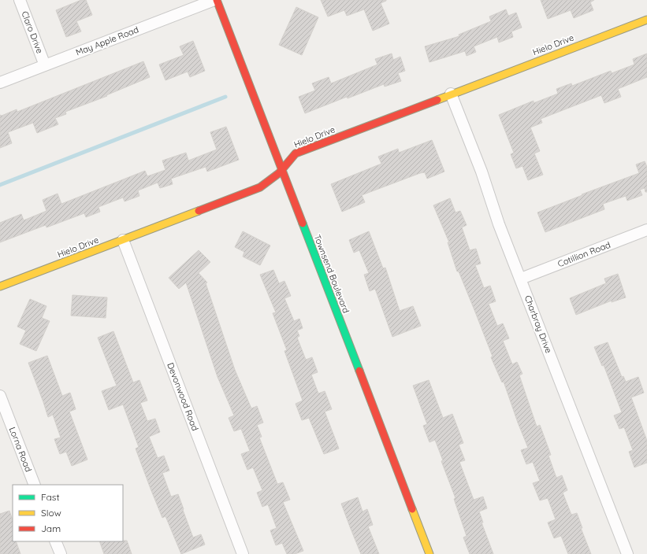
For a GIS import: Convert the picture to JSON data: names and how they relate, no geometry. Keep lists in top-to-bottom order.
{
  "streets": {
    "street": [
      "Claro Drive",
      "May Apple Road",
      "Hielo Drive",
      "Cotillion Road",
      "Townsend Boulevard",
      "Charbray Drive",
      "Devonwood Road",
      "Lorna Road"
    ]
  },
  "crossings": [
    ["Claro Drive", "May Apple Road"],
    ["Hielo Drive", "Townsend Boulevard"],
    ["Hielo Drive", "Charbray Drive"],
    ["Hielo Drive", "Devonwood Road"],
    ["Cotillion Road", "Charbray Drive"]
  ],
  "legend": ["Fast", "Slow", "Jam"]
}
